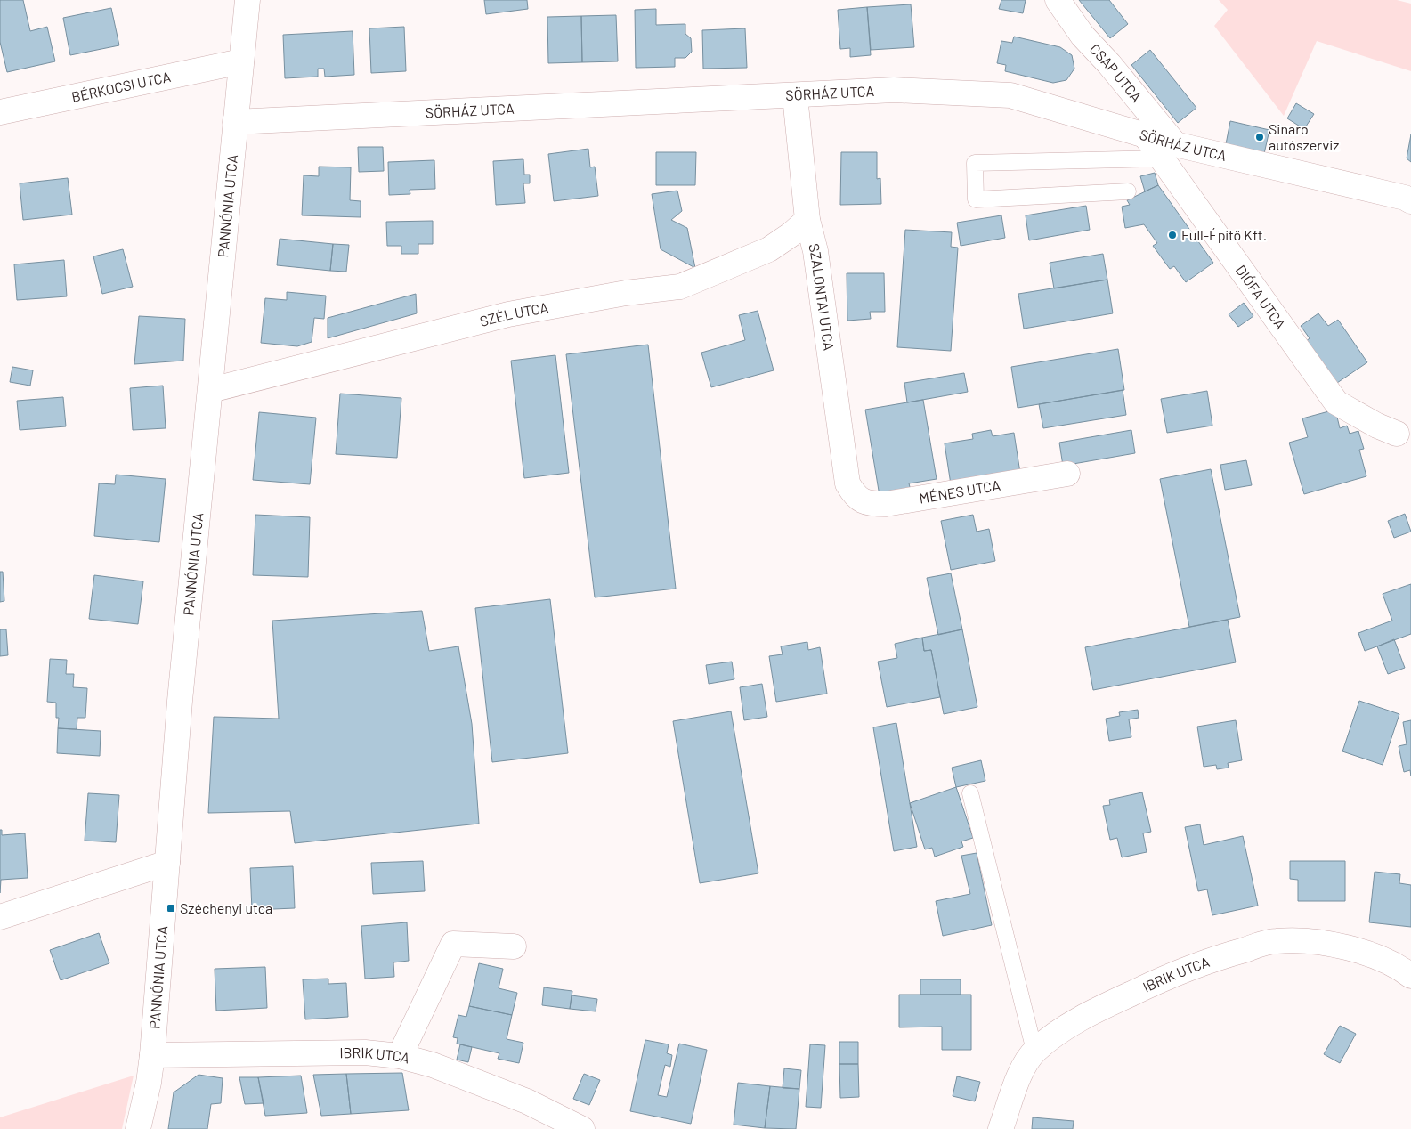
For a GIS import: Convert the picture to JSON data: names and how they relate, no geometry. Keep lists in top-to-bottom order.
{
  "streets": {
    "street": [
      "CSAP UTCA",
      "BÉRKOCSI UTCA",
      "SÖRHÁZ UTCA",
      "PANNÓNIA UTCA",
      "SZALONTAI UTCA",
      "DIÓFA UTCA",
      "SZÉL UTCA",
      "MÉNES UTCA",
      "IBRIK UTCA"
    ]
  },
  "crossings": [
    ["CSAP UTCA", "SÖRHÁZ UTCA"],
    ["CSAP UTCA", "DIÓFA UTCA"],
    ["BÉRKOCSI UTCA", "PANNÓNIA UTCA"],
    ["SÖRHÁZ UTCA", "PANNÓNIA UTCA"],
    ["SÖRHÁZ UTCA", "SZALONTAI UTCA"],
    ["SÖRHÁZ UTCA", "DIÓFA UTCA"],
    ["PANNÓNIA UTCA", "SZÉL UTCA"],
    ["PANNÓNIA UTCA", "IBRIK UTCA"],
    ["SZALONTAI UTCA", "SZÉL UTCA"],
    ["SZALONTAI UTCA", "MÉNES UTCA"]
  ],
  "places": {
    "other": ["Sinaro autószerviz", "Full-Építő Kft."],
    "transit": ["Széchenyi utca"]
  }
}
